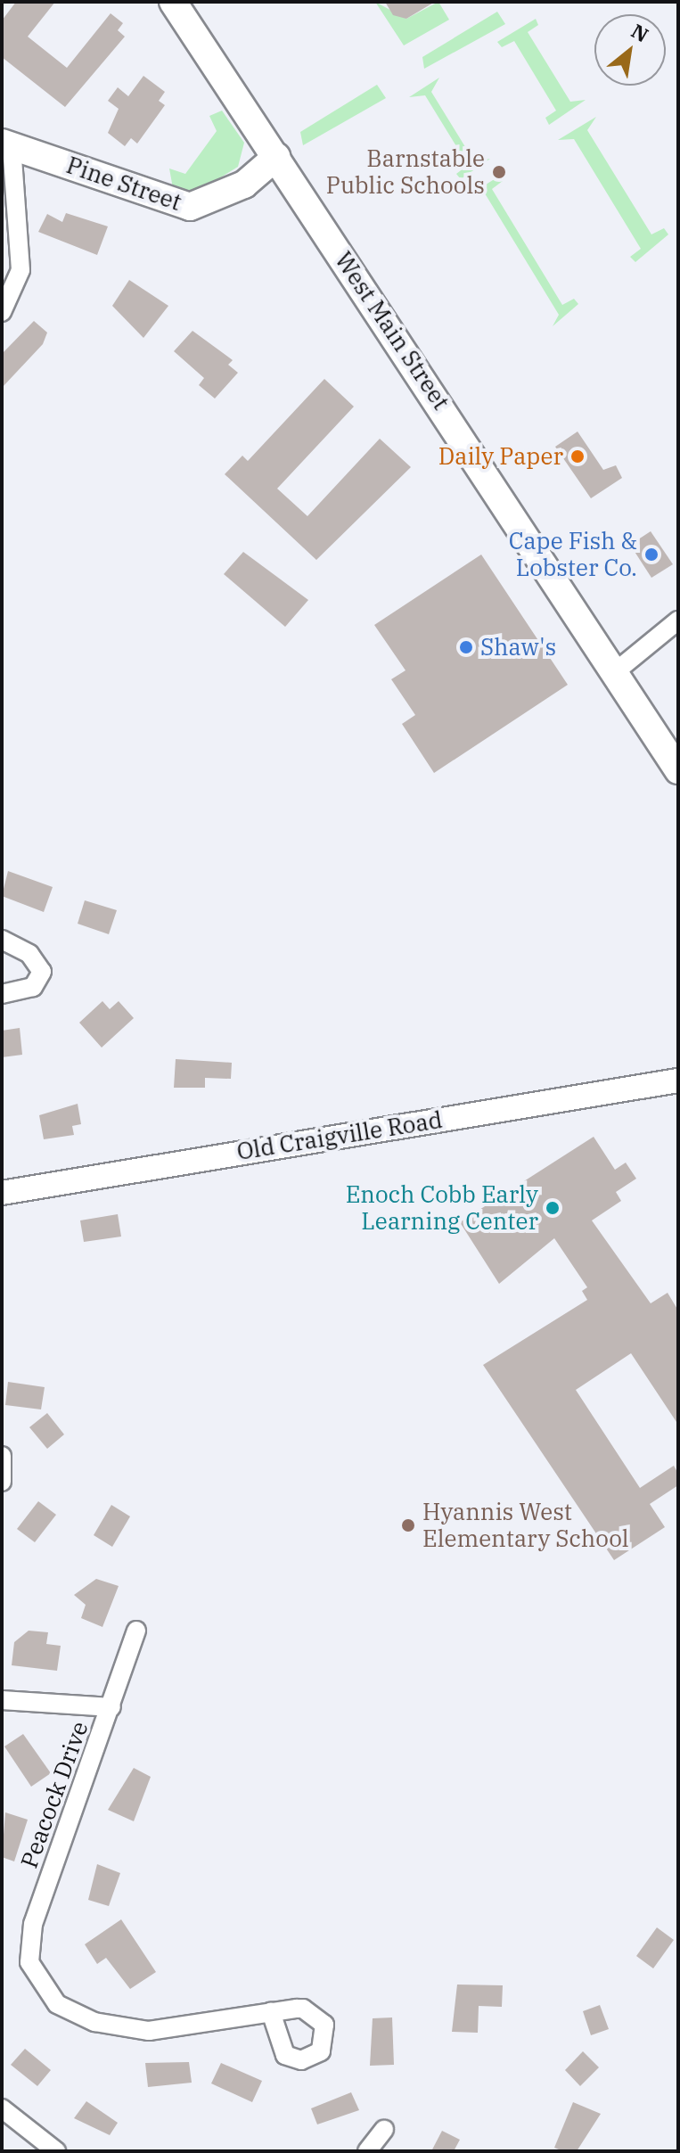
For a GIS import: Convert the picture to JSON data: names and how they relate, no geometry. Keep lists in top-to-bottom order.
{
  "streets": {
    "main road": ["Pine Street", "West Main Street"],
    "street": ["Old Craigville Road", "Peacock Drive"]
  },
  "crossings": [
    ["Pine Street", "West Main Street"]
  ],
  "places": [
    "Barnstable Public Schools",
    "Daily Paper",
    "Cape Fish & Lobster Co.",
    "Shaw's",
    "Enoch Cobb Early Learning Center",
    "Hyannis West Elementary School"
  ],
  "north": "top right"
}
